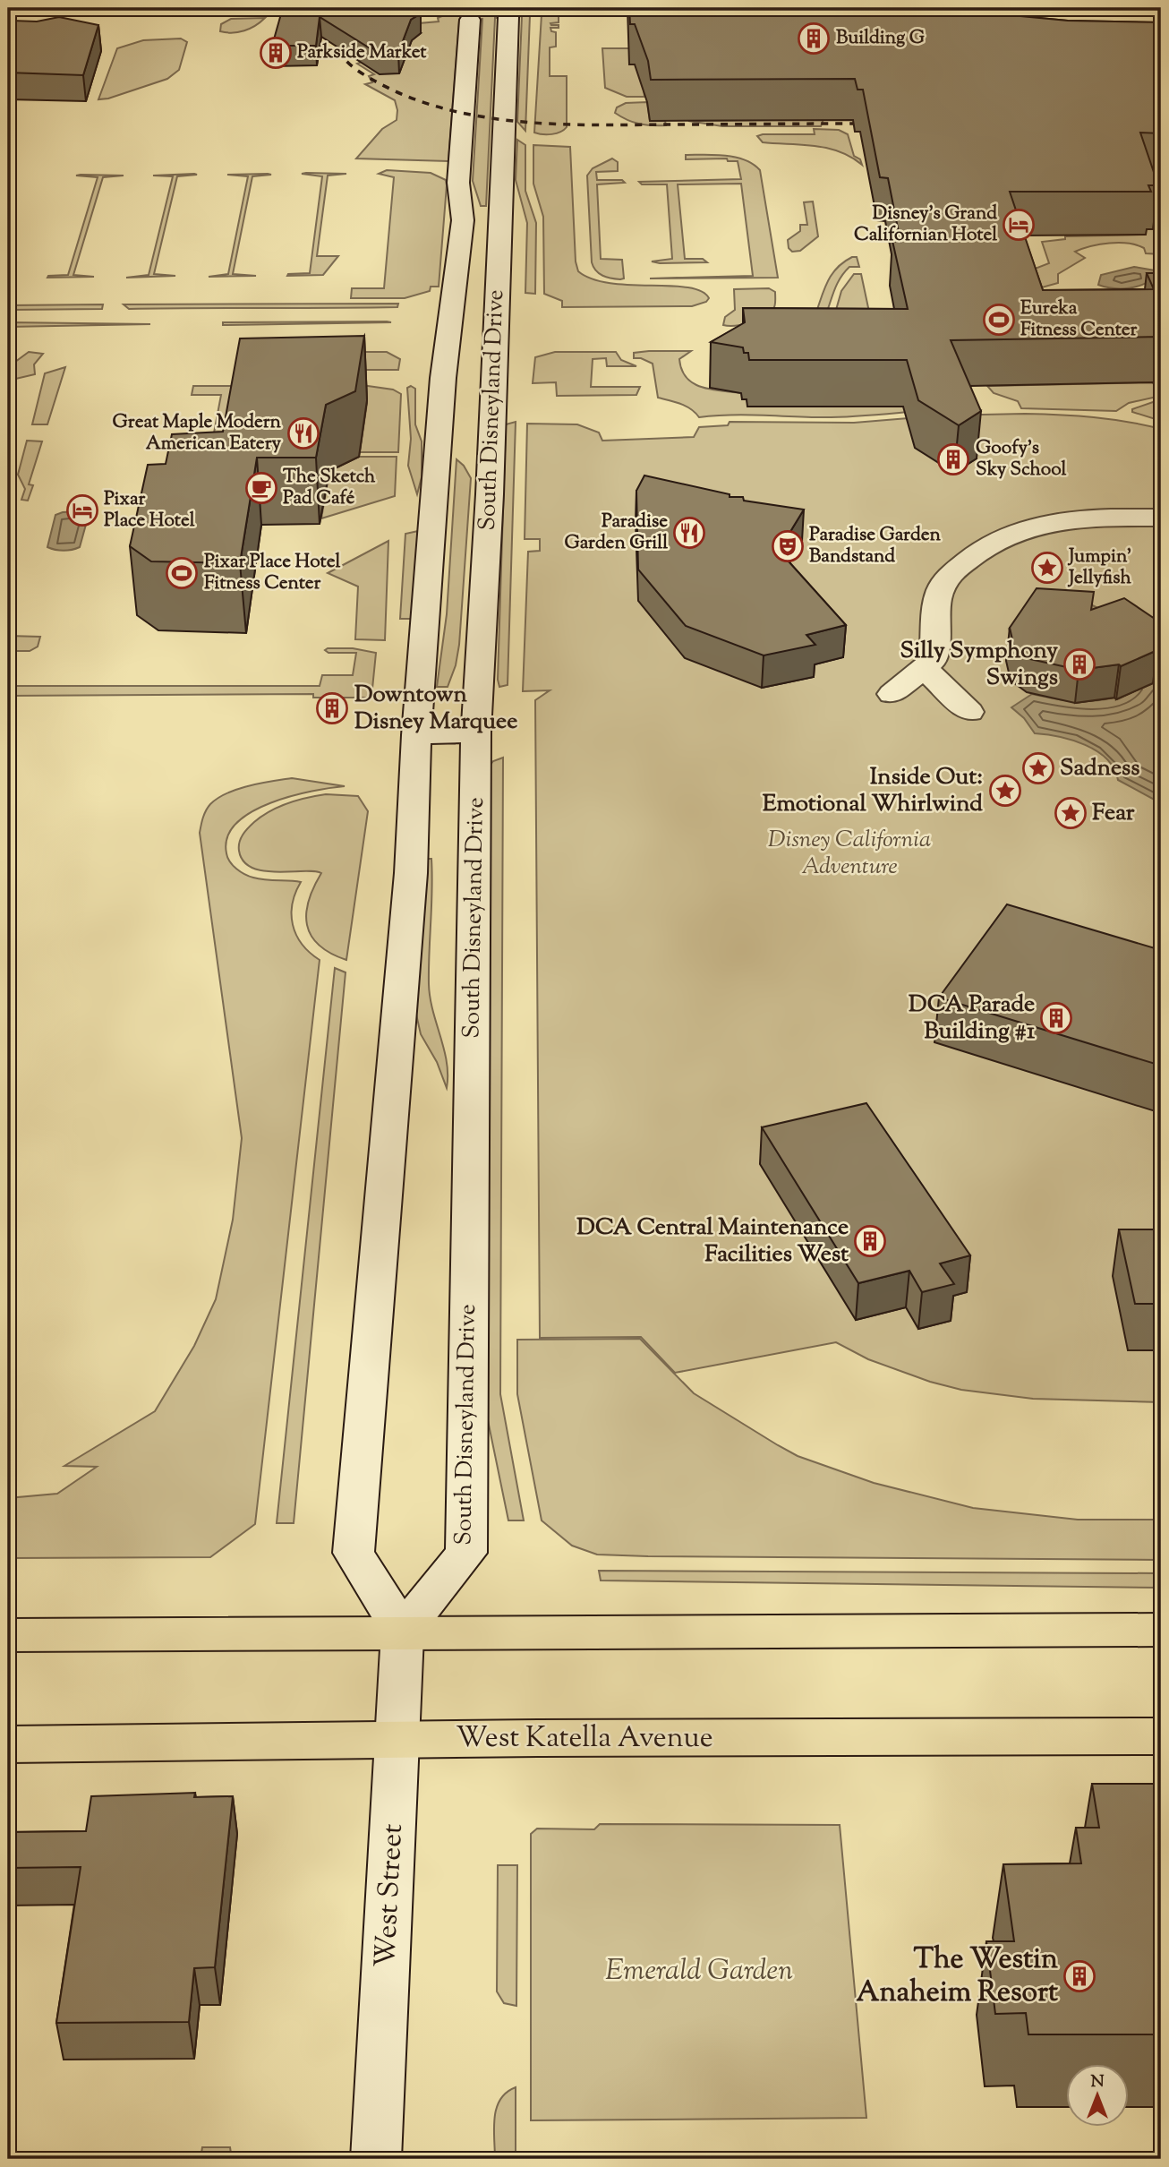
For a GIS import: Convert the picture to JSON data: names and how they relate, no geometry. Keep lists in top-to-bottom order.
{
  "streets": {
    "main road": ["South Disneyland Drive", "West Katella Avenue", "West Street"]
  },
  "crossings": [
    ["South Disneyland Drive", "West Street"],
    ["West Katella Avenue", "West Street"]
  ],
  "parks": ["Disney California Adventure", "Emerald Garden"],
  "places": {
    "building": [
      "Building G",
      "Parkside Market",
      "Goofy's Sky School",
      "Silly Symphony Swings",
      "Downtown Disney Marquee",
      "DCA Parade Building #1",
      "DCA Central Maintenance Facilities West",
      "The Westin Anaheim Resort"
    ],
    "hotel": ["Disney's Grand Californian Hotel", "Pixar Place Hotel"],
    "sports": ["Eureka Fitness Center", "Pixar Place Hotel Fitness Center"],
    "restaurant": ["Great Maple Modern American Eatery", "Paradise Garden Grill"],
    "cafe": ["The Sketch Pad Café"],
    "theatre": ["Paradise Garden Bandstand"],
    "place": [
      "Jumpin' Jellyfish",
      "Sadness",
      "Inside Out: Emotional Whirlwind",
      "Fear"
    ]
  },
  "north": "top"
}
